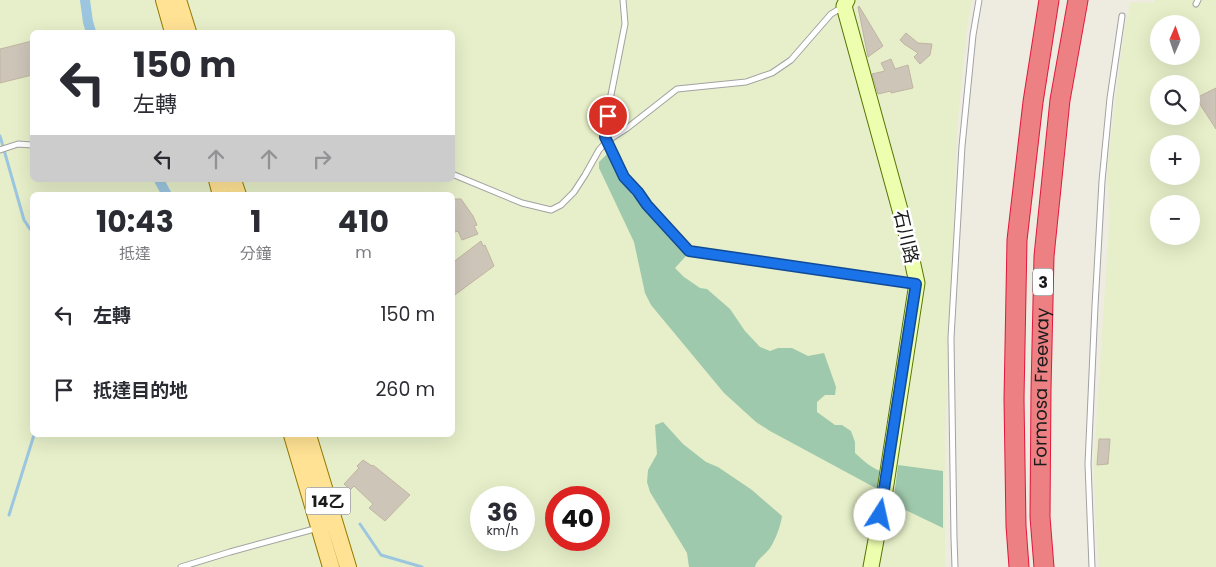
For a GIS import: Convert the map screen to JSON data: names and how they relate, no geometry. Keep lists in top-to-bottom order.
{
  "streets": {
    "highway": ["3", "Formosa Freeway"],
    "main road": ["14乙"],
    "street": ["石川路"]
  },
  "north": "top",
  "page": {
    "map_buttons": ["+", "−"],
    "turn": ["150 m", "左轉"],
    "eta": [
      "10:43",
      "抵達",
      "1",
      "分鐘",
      "410",
      "m"
    ],
    "list": [
      {
        "name": "左轉",
        "value": "150 m"
      },
      {
        "name": "抵達目的地",
        "value": "260 m"
      }
    ],
    "speed": "36 km/h",
    "limit": "40"
  }
}
